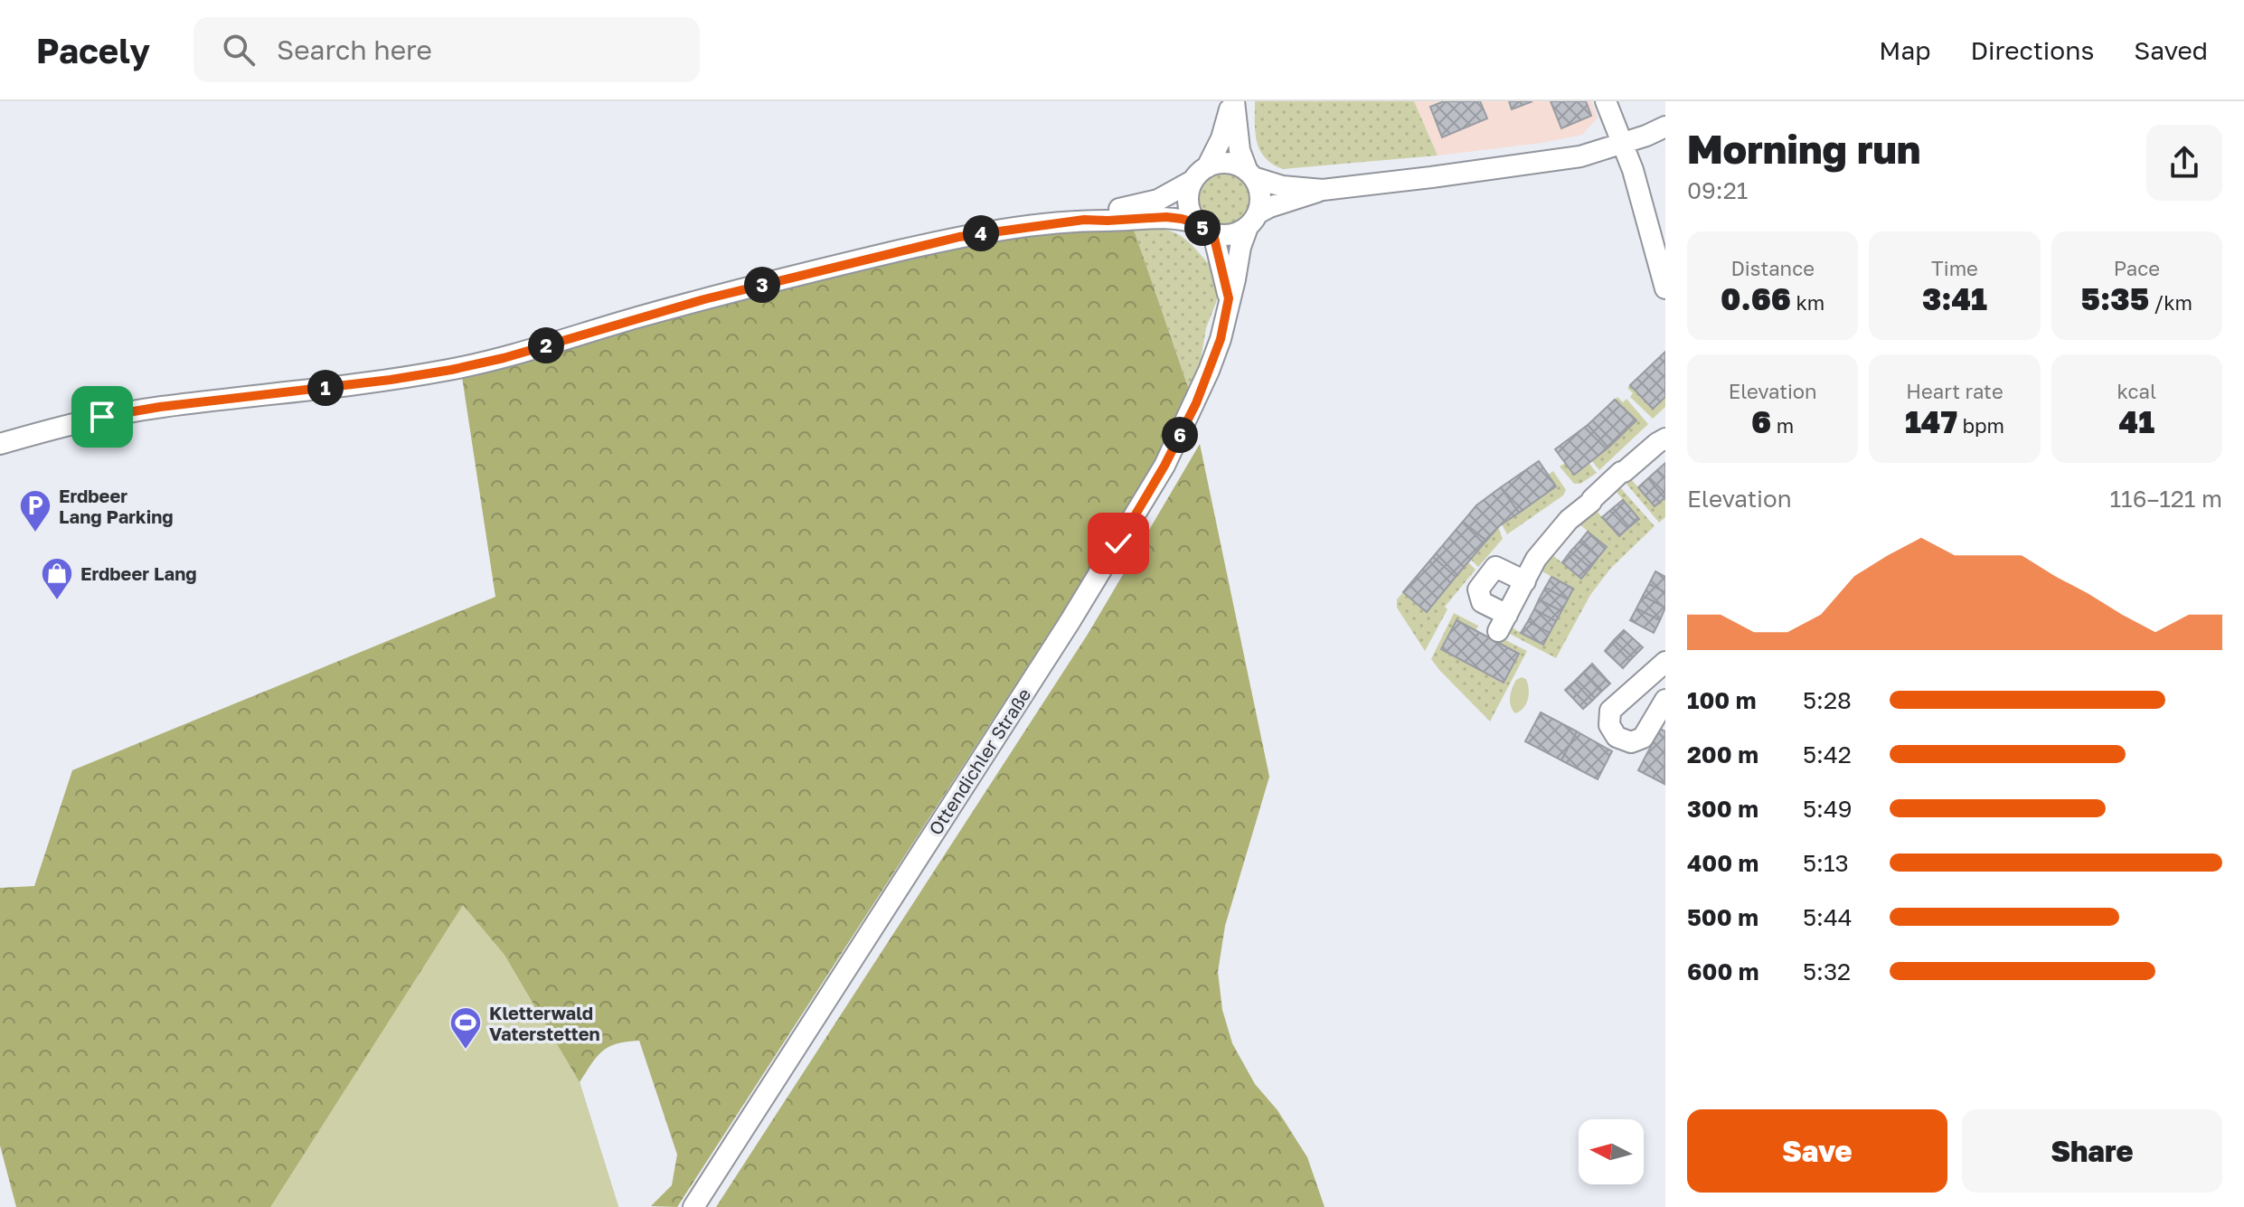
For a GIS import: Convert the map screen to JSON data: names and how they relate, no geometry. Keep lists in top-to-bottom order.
{
  "streets": {
    "street": ["Ottendichler Straße"]
  },
  "places": {
    "parking": ["Erdbeer Lang Parking"],
    "shop": ["Erdbeer Lang"],
    "sports": ["Kletterwald Vaterstetten"]
  },
  "north": "left",
  "page": {
    "header": "Pacely",
    "search": "Search here",
    "nav": ["Map", "Directions", "Saved"],
    "heading": ["Morning run", "09:21"],
    "pins": [
      "5",
      "4",
      "3",
      "2",
      "1",
      "6"
    ],
    "stats": [
      ["Distance", "0.66 km"],
      ["Time", "3:41"],
      ["Pace", "5:35 /km"],
      ["Elevation", "6 m"],
      ["Heart rate", "147 bpm"],
      ["kcal", "41"]
    ],
    "chart": ["Elevation", "116–121 m"],
    "list": [
      {
        "name": "100 m",
        "note": "5:28"
      },
      {
        "name": "200 m",
        "note": "5:42"
      },
      {
        "name": "300 m",
        "note": "5:49"
      },
      {
        "name": "400 m",
        "note": "5:13"
      },
      {
        "name": "500 m",
        "note": "5:44"
      },
      {
        "name": "600 m",
        "note": "5:32"
      }
    ],
    "buttons": ["Save", "Share"]
  }
}
